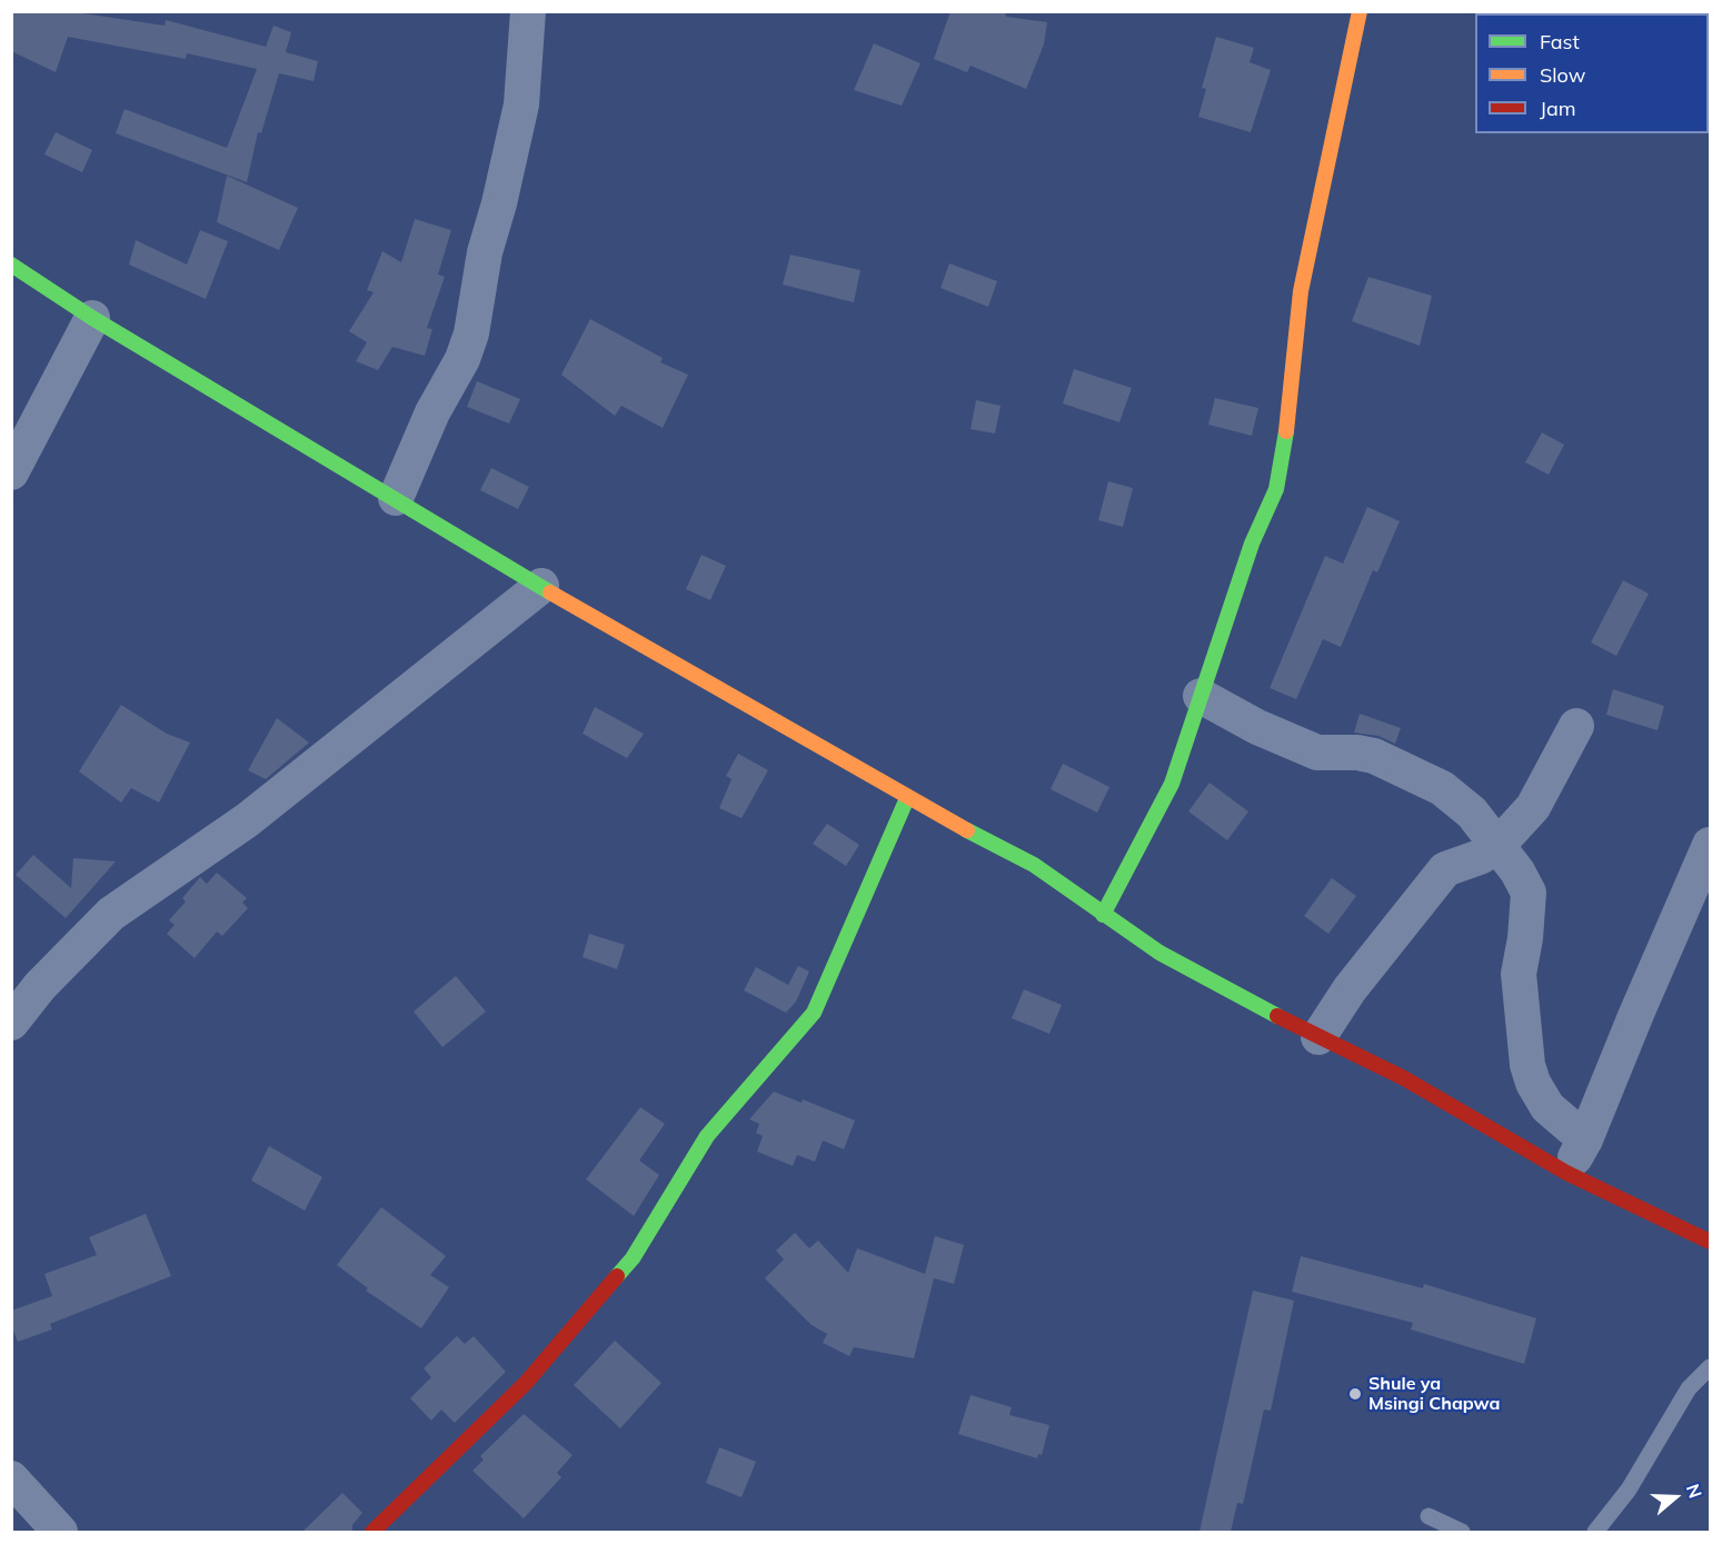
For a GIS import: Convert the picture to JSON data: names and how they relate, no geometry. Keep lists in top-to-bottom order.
{
  "places": ["Shule ya Msingi Chapwa"],
  "legend": ["Fast", "Slow", "Jam"],
  "north": "right"
}
